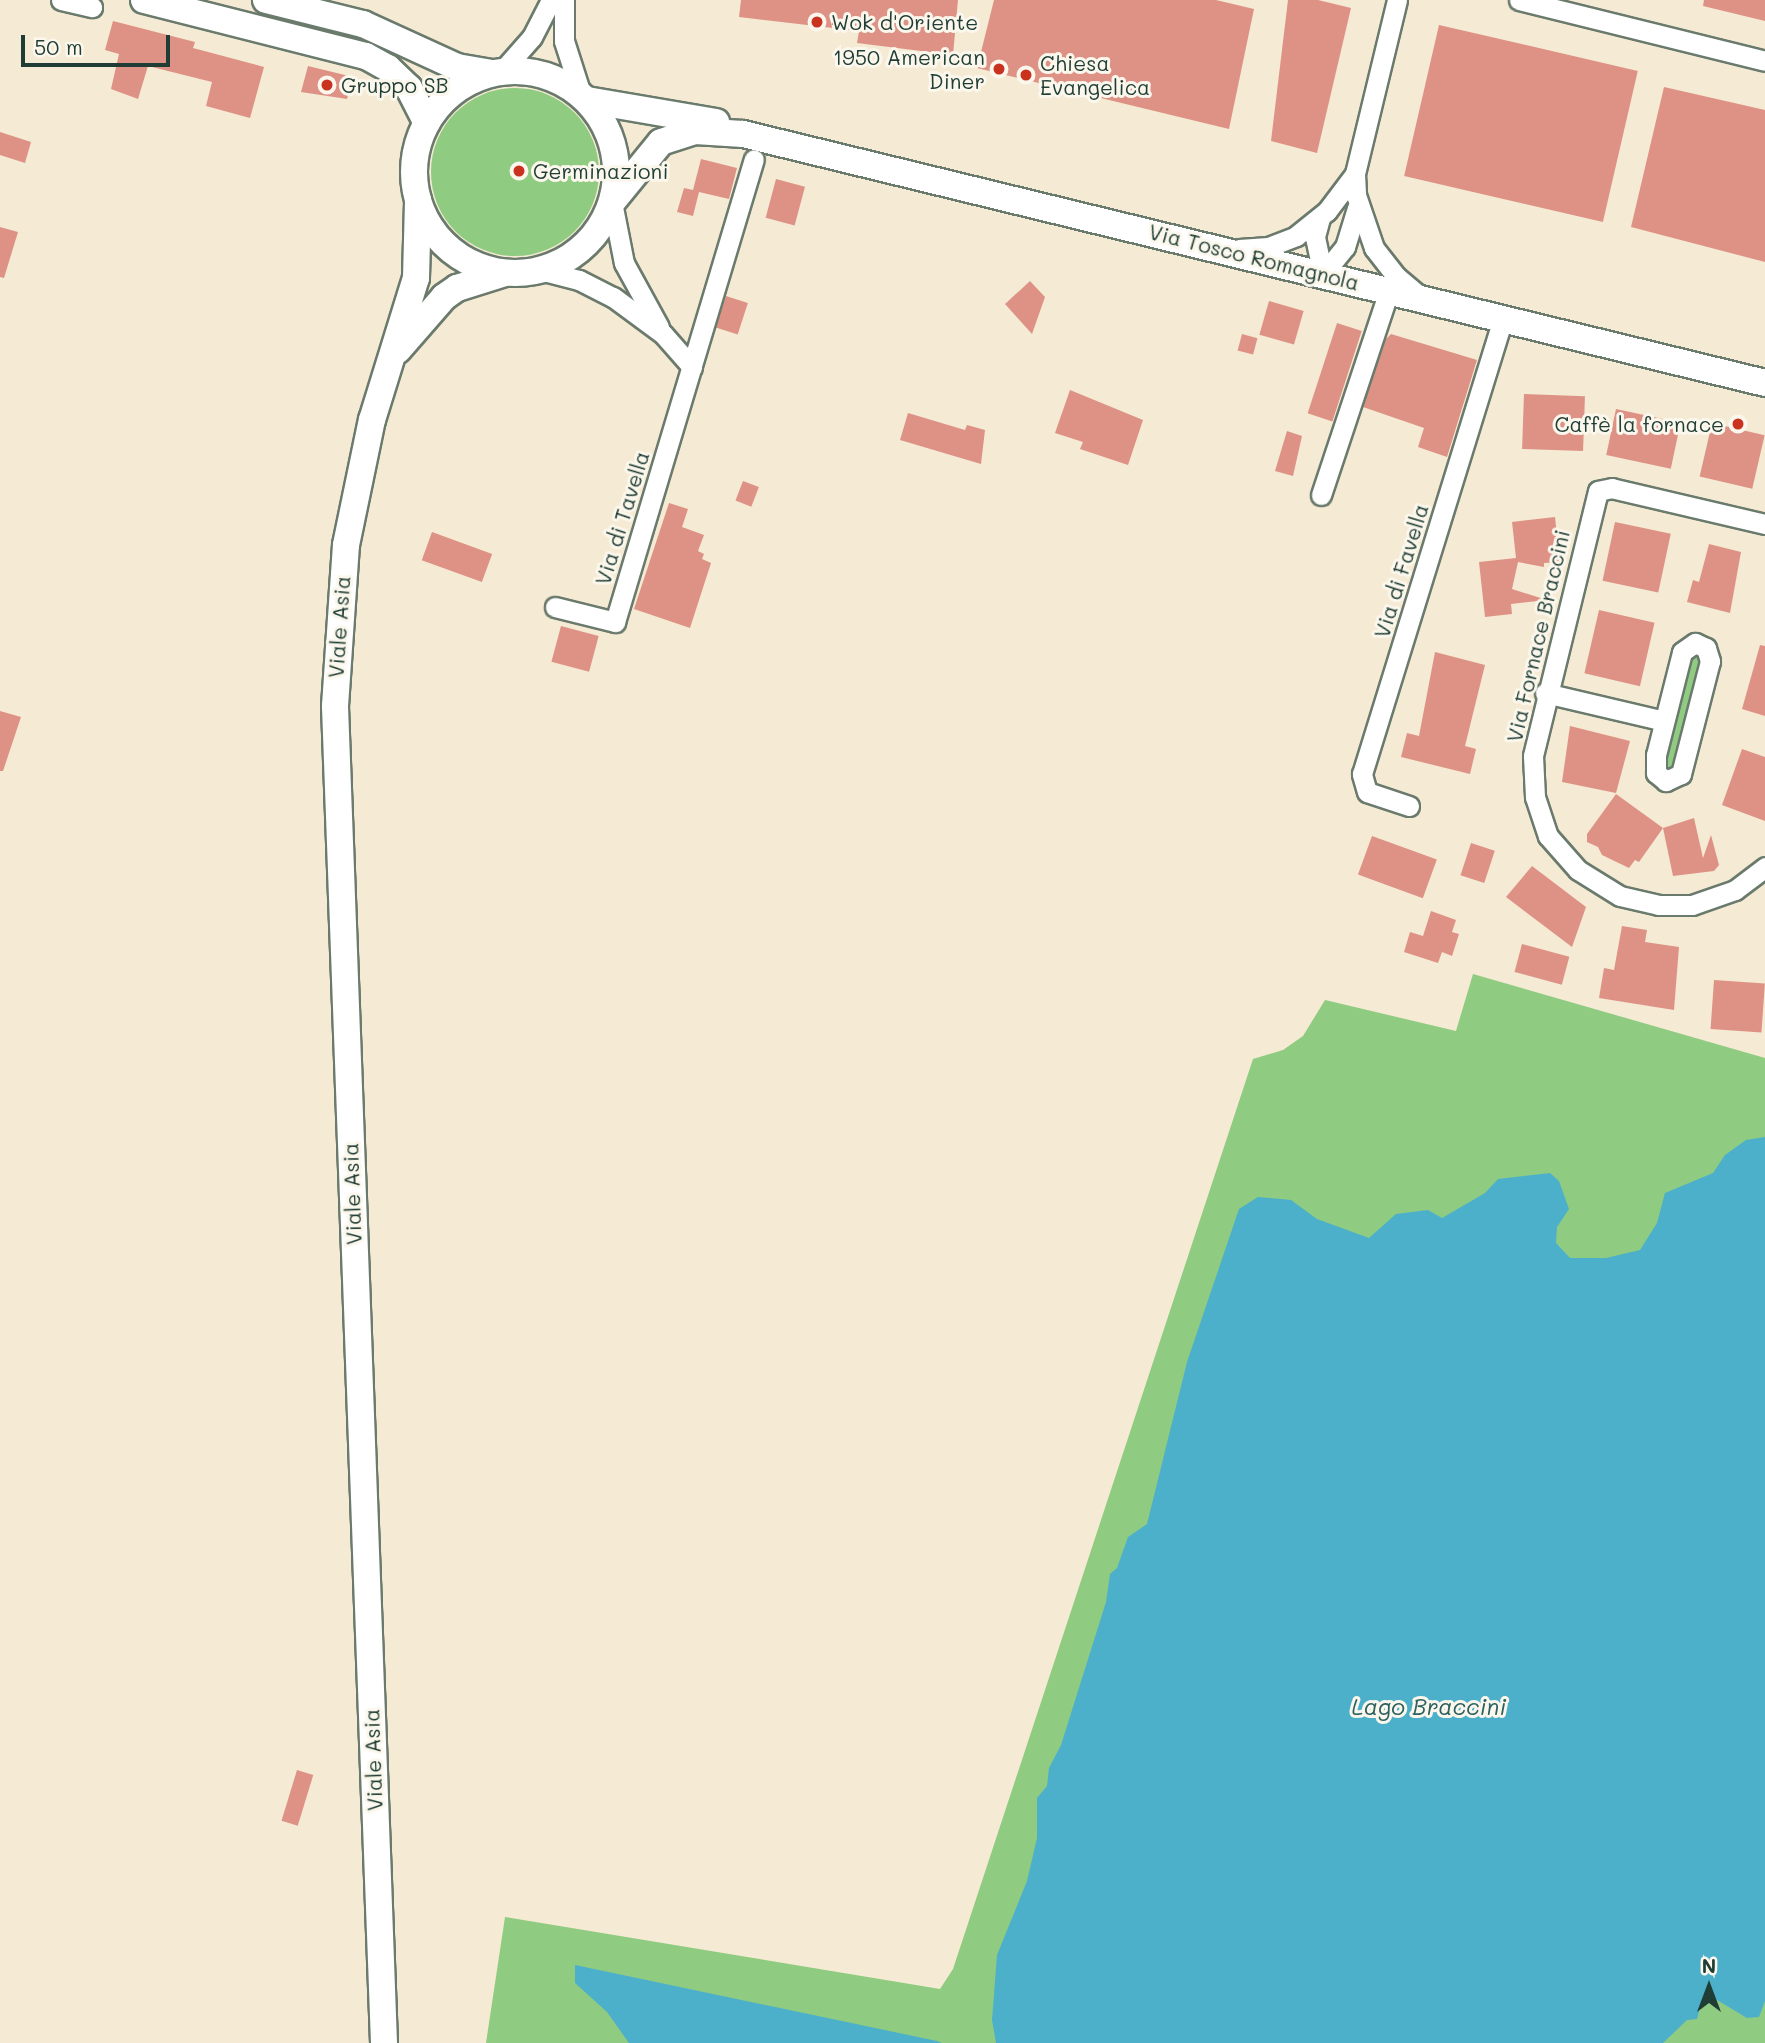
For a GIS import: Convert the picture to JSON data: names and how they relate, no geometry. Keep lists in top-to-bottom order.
{
  "streets": {
    "main road": ["Via Tosco Romagnola", "Viale Asia"],
    "street": ["Via di Tavella", "Via di Favella", "Via Fornace Braccini"]
  },
  "crossings": [
    ["Via Tosco Romagnola", "Via di Favella"],
    ["Via Tosco Romagnola", "Viale Asia"]
  ],
  "water": ["Lago Braccini"],
  "places": [
    "Wok d'Oriente",
    "1950 American Diner",
    "Chiesa Evangelica",
    "Gruppo SB",
    "Germinazioni",
    "Caffè la fornace"
  ],
  "scale_bar": "50 m",
  "north": "top"
}
